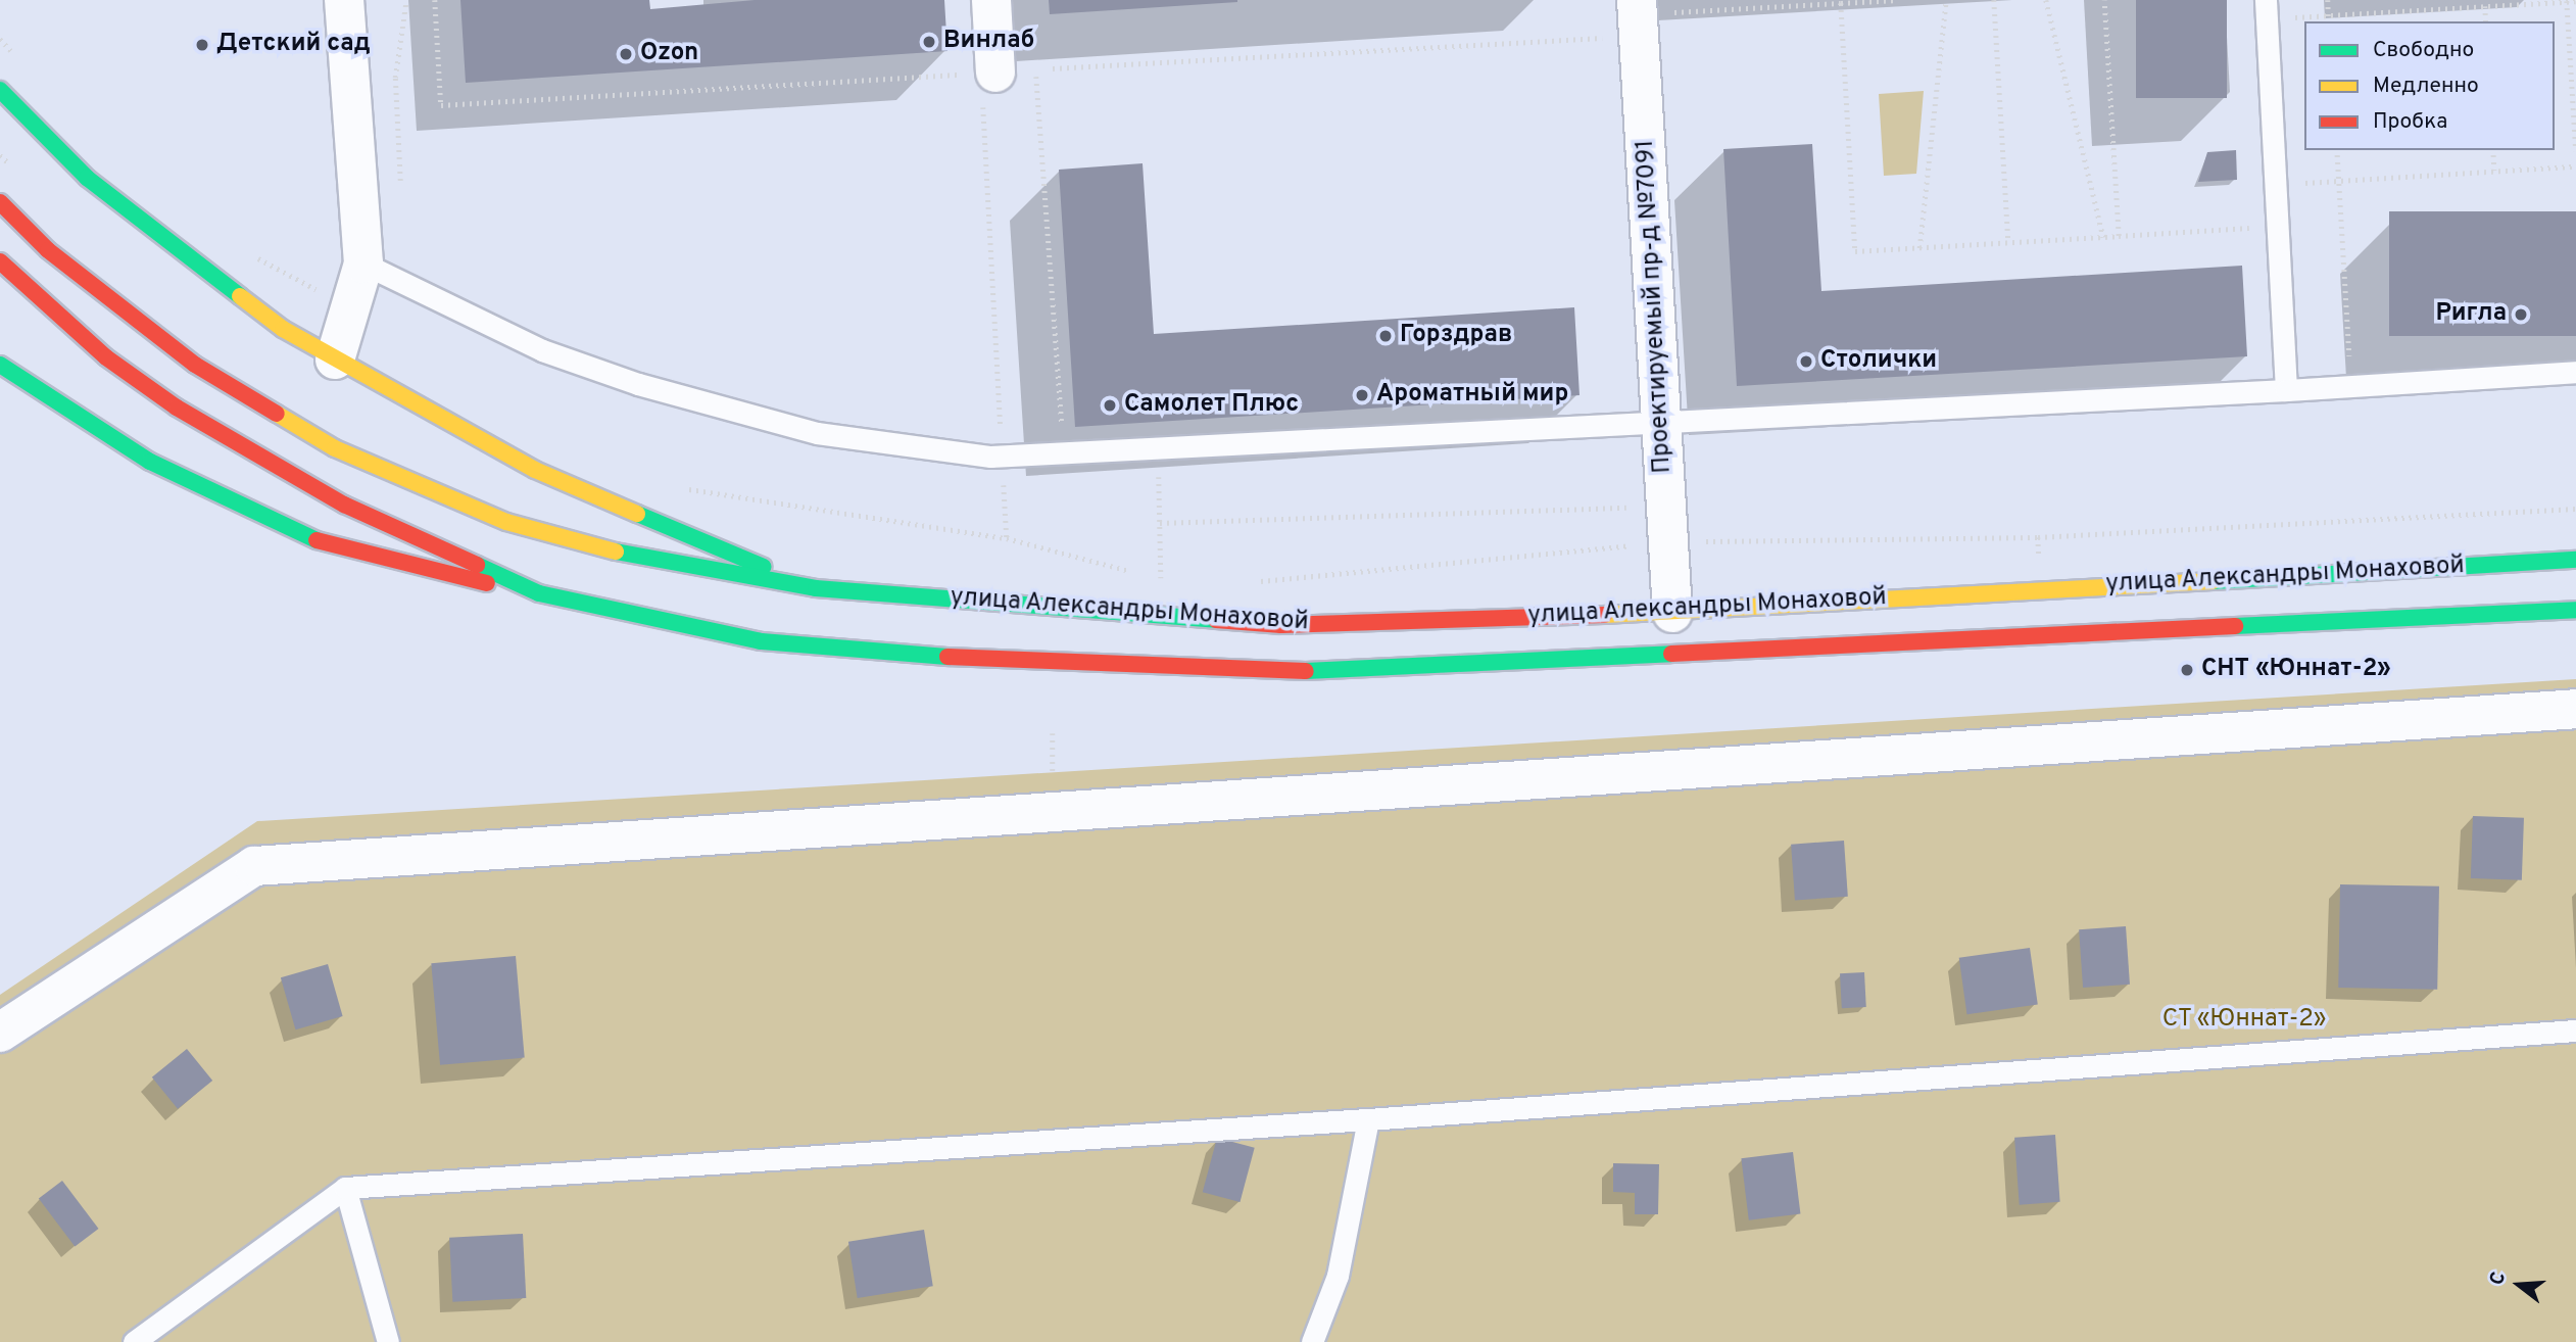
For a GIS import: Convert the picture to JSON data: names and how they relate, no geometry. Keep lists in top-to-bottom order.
{
  "streets": {
    "main road": ["улица Александры Монаховой"],
    "street": ["Проектируемый пр-д №7091"]
  },
  "crossings": [
    ["Проектируемый пр-д №7091", "улица Александры Монаховой"]
  ],
  "parks": ["СТ «Юннат-2»"],
  "places": [
    "Винлаб",
    "Детский сад",
    "Ozon",
    "Ригла",
    "Горздрав",
    "Столички",
    "Ароматный мир",
    "Самолет Плюс",
    "СНТ «Юннат-2»"
  ],
  "legend": ["Свободно", "Медленно", "Пробка"],
  "north": "left"
}
